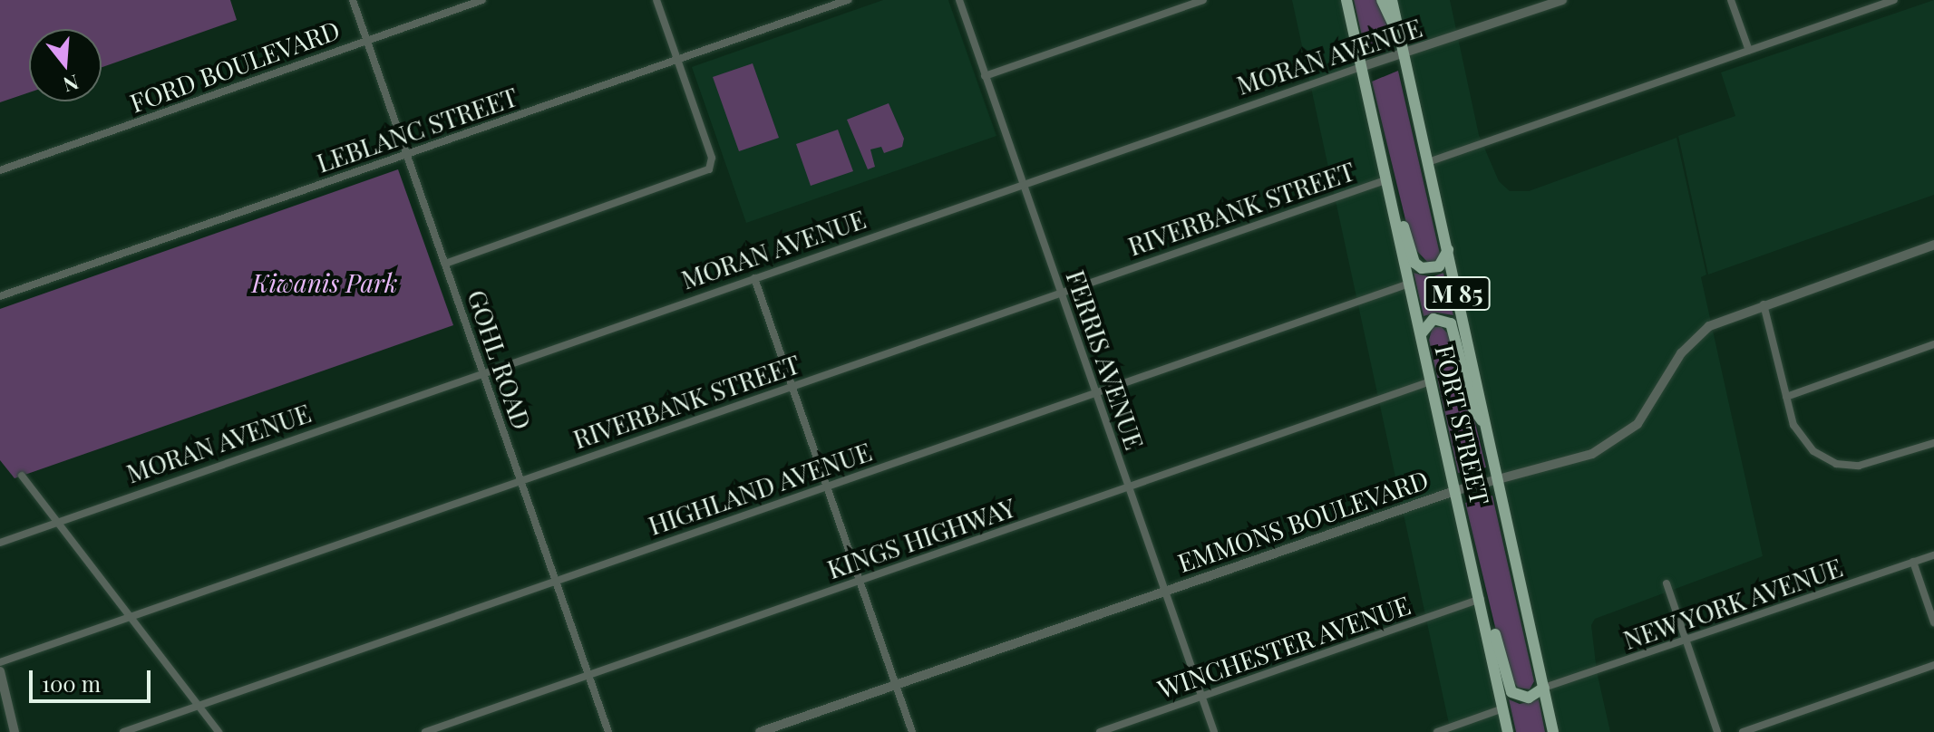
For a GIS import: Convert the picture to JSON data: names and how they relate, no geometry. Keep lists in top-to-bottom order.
{
  "streets": {
    "main road": ["M 85", "FORT STREET"],
    "street": [
      "MORAN AVENUE",
      "FORD BOULEVARD",
      "LEBLANC STREET",
      "RIVERBANK STREET",
      "GOHL ROAD",
      "FERRIS AVENUE",
      "HIGHLAND AVENUE",
      "EMMONS BOULEVARD",
      "KINGS HIGHWAY",
      "NEW YORK AVENUE",
      "WINCHESTER AVENUE"
    ]
  },
  "crossings": [
    ["MORAN AVENUE", "M 85"],
    ["MORAN AVENUE", "GOHL ROAD"],
    ["MORAN AVENUE", "FERRIS AVENUE"],
    ["MORAN AVENUE", "FORT STREET"],
    ["FORD BOULEVARD", "GOHL ROAD"],
    ["LEBLANC STREET", "GOHL ROAD"],
    ["RIVERBANK STREET", "GOHL ROAD"],
    ["RIVERBANK STREET", "FERRIS AVENUE"],
    ["RIVERBANK STREET", "FORT STREET"],
    ["M 85", "FORT STREET"],
    ["GOHL ROAD", "HIGHLAND AVENUE"],
    ["GOHL ROAD", "KINGS HIGHWAY"],
    ["FERRIS AVENUE", "HIGHLAND AVENUE"],
    ["FERRIS AVENUE", "EMMONS BOULEVARD"],
    ["FERRIS AVENUE", "KINGS HIGHWAY"],
    ["FERRIS AVENUE", "WINCHESTER AVENUE"],
    ["FORT STREET", "HIGHLAND AVENUE"],
    ["FORT STREET", "EMMONS BOULEVARD"],
    ["FORT STREET", "KINGS HIGHWAY"],
    ["FORT STREET", "NEW YORK AVENUE"],
    ["FORT STREET", "WINCHESTER AVENUE"]
  ],
  "parks": ["Kiwanis Park"],
  "scale_bar": "100 m",
  "north": "bottom"
}
